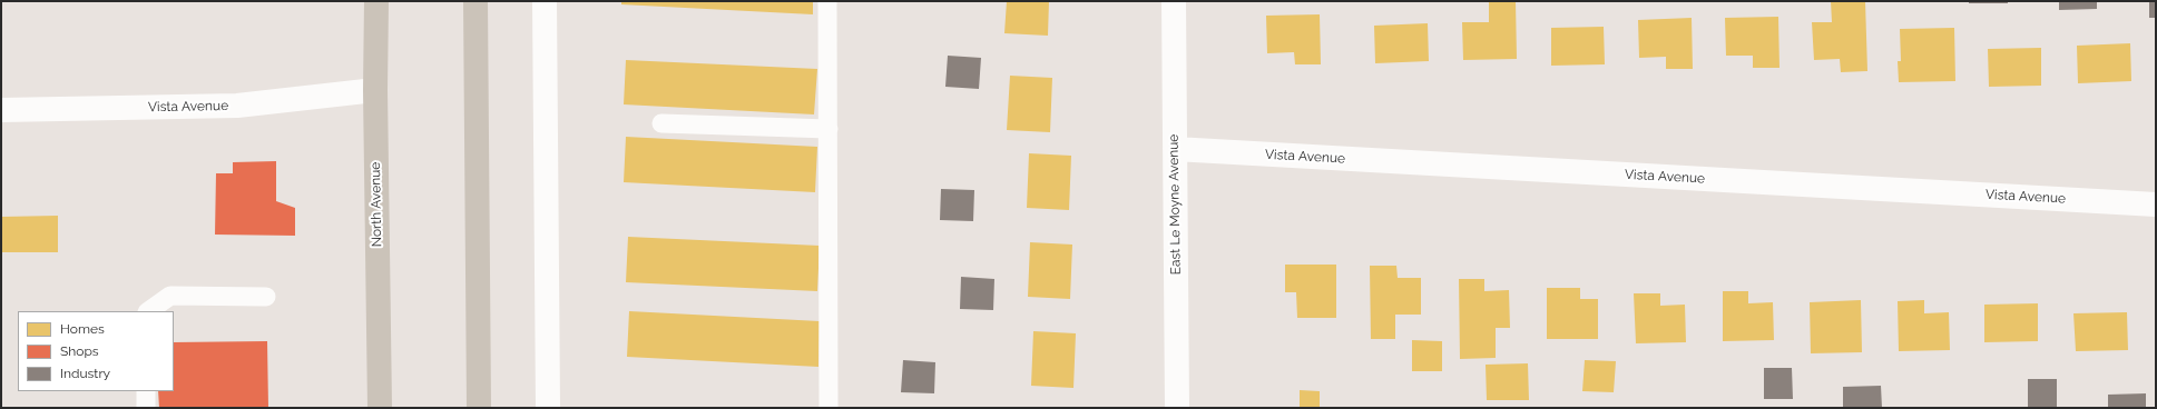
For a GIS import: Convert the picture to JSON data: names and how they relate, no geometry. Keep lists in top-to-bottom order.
{
  "streets": {
    "main road": ["North Avenue"],
    "street": ["Vista Avenue", "East Le Moyne Avenue"]
  },
  "crossings": [
    ["Vista Avenue", "North Avenue"],
    ["Vista Avenue", "East Le Moyne Avenue"]
  ],
  "legend": ["Homes", "Shops", "Industry"]
}
